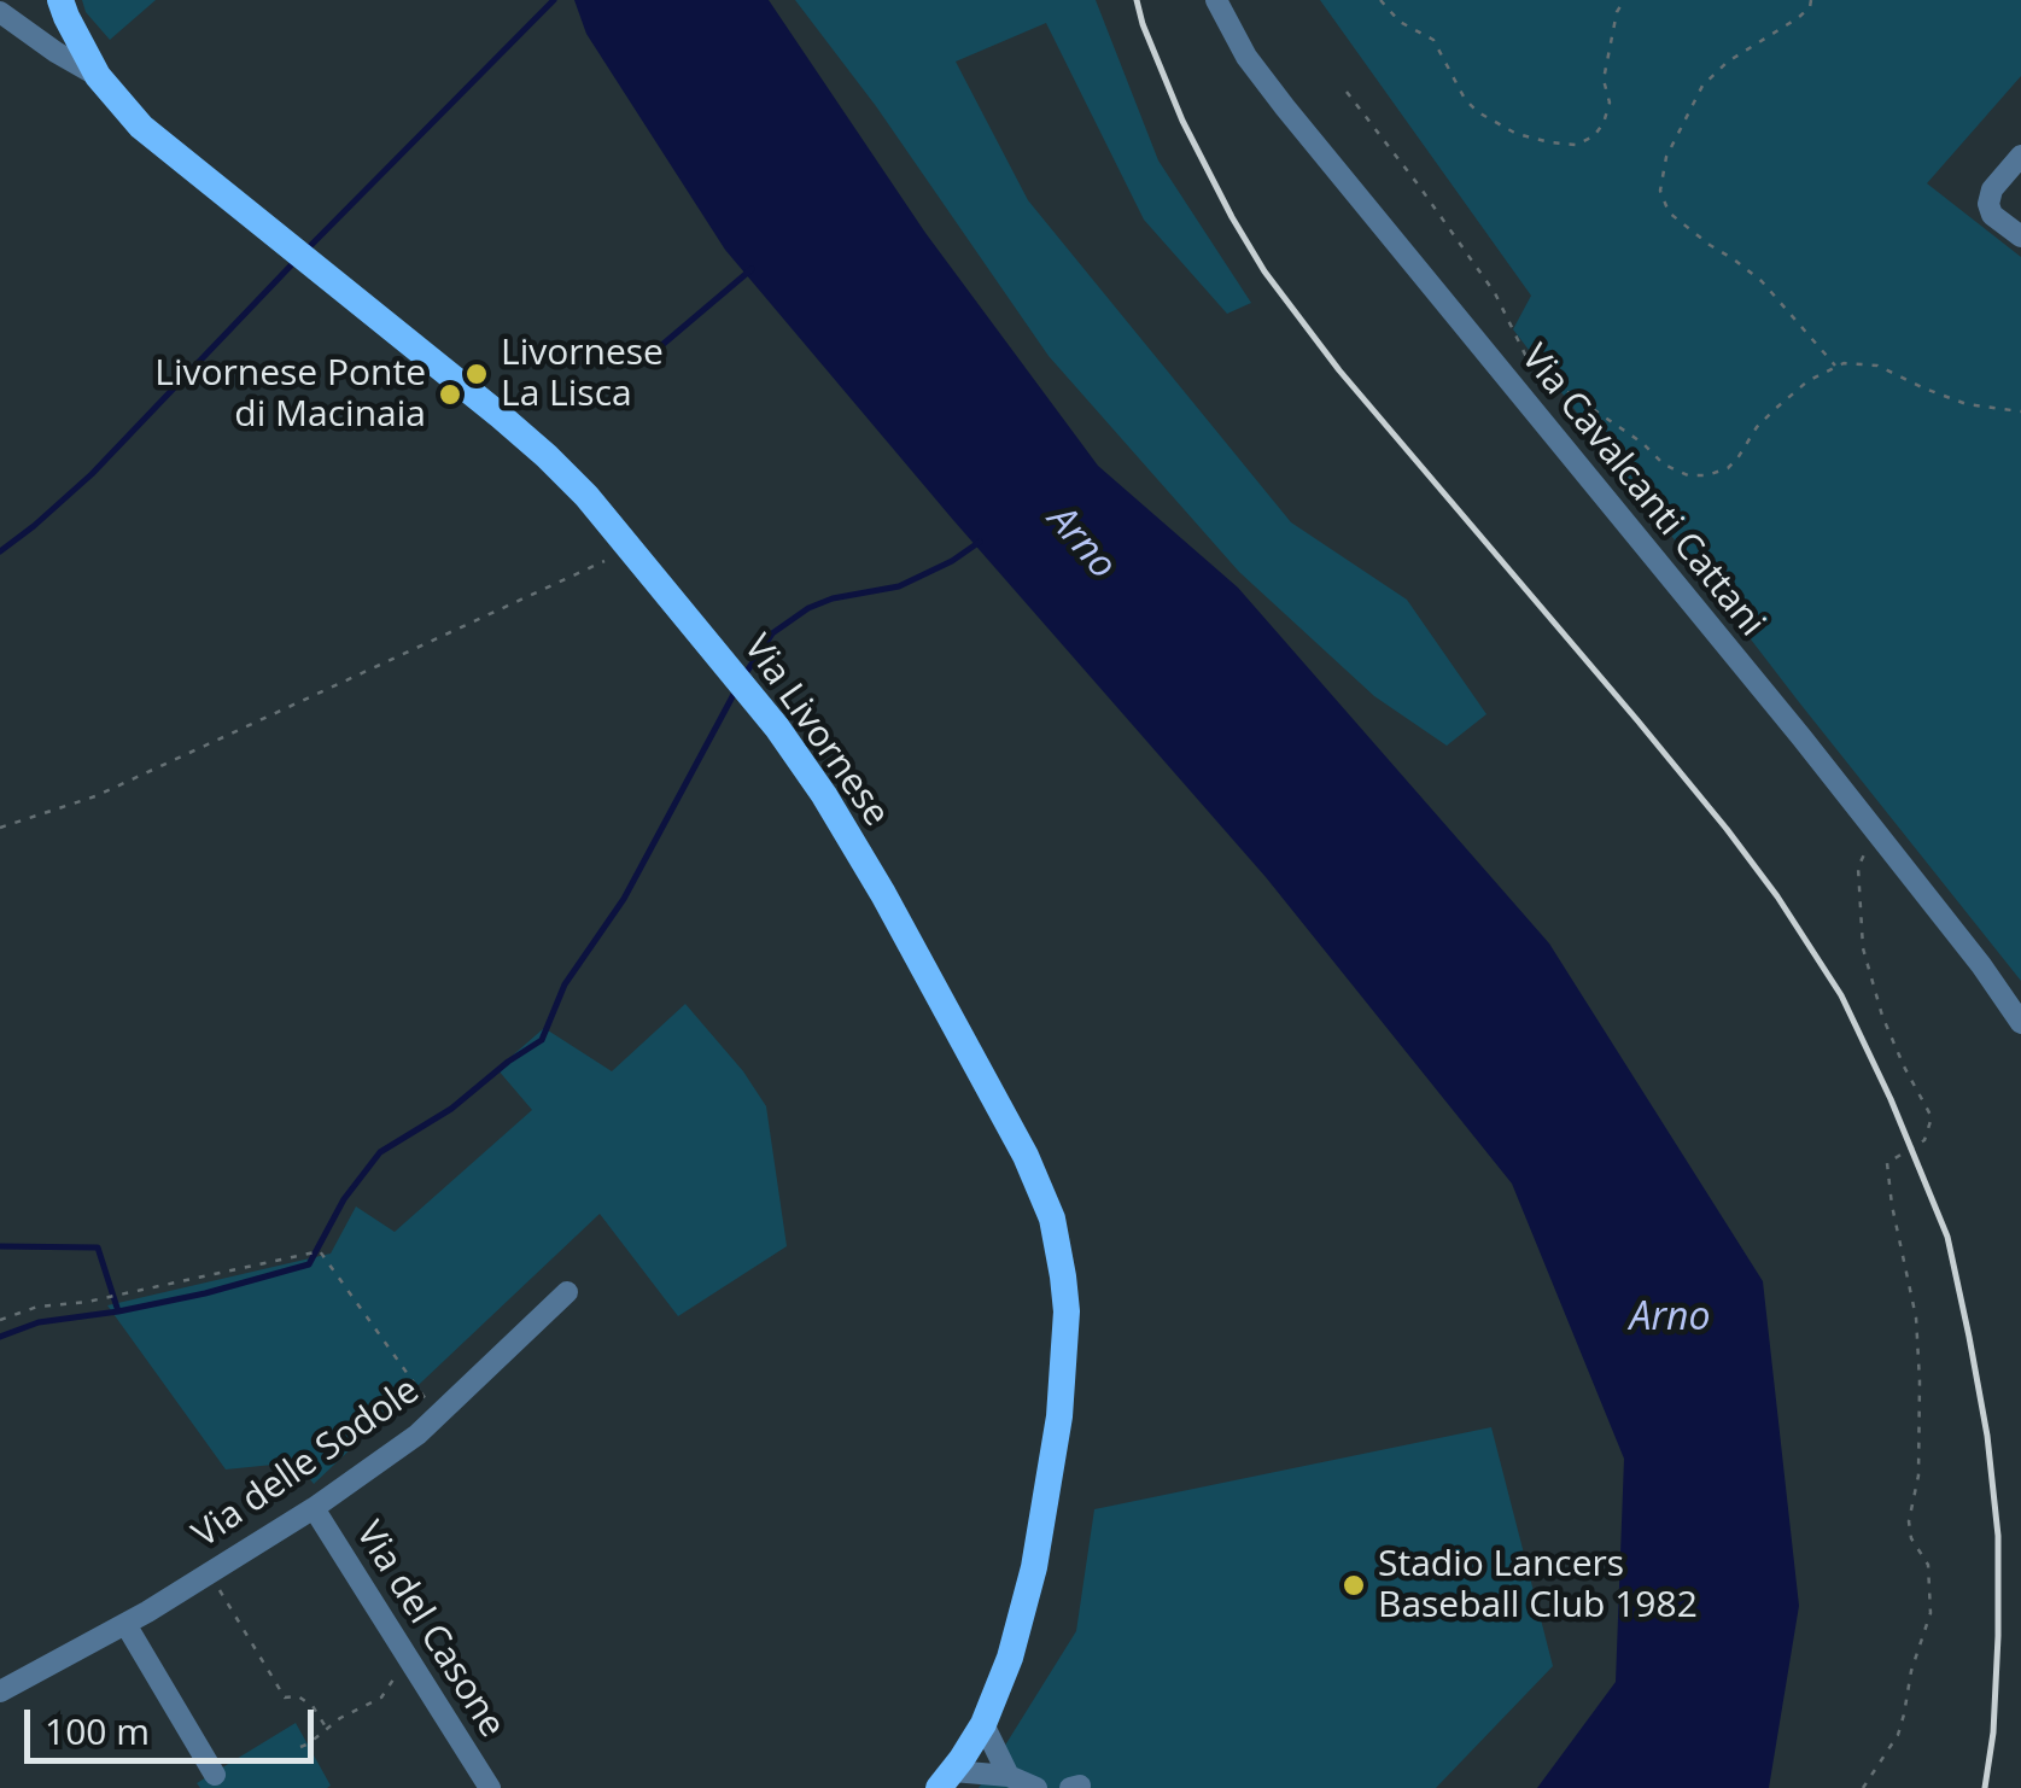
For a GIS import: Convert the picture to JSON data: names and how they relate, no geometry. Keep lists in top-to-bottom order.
{
  "streets": {
    "main road": ["Via Livornese"],
    "street": ["Via Cavalcanti Cattani", "Via delle Sodole", "Via del Casone"]
  },
  "crossings": [
    ["Via delle Sodole", "Via del Casone"]
  ],
  "water": ["Arno"],
  "places": ["Livornese La Lisca", "Livornese Ponte di Macinaia", "Stadio Lancers Baseball Club 1982"],
  "scale_bar": "100 m"
}
